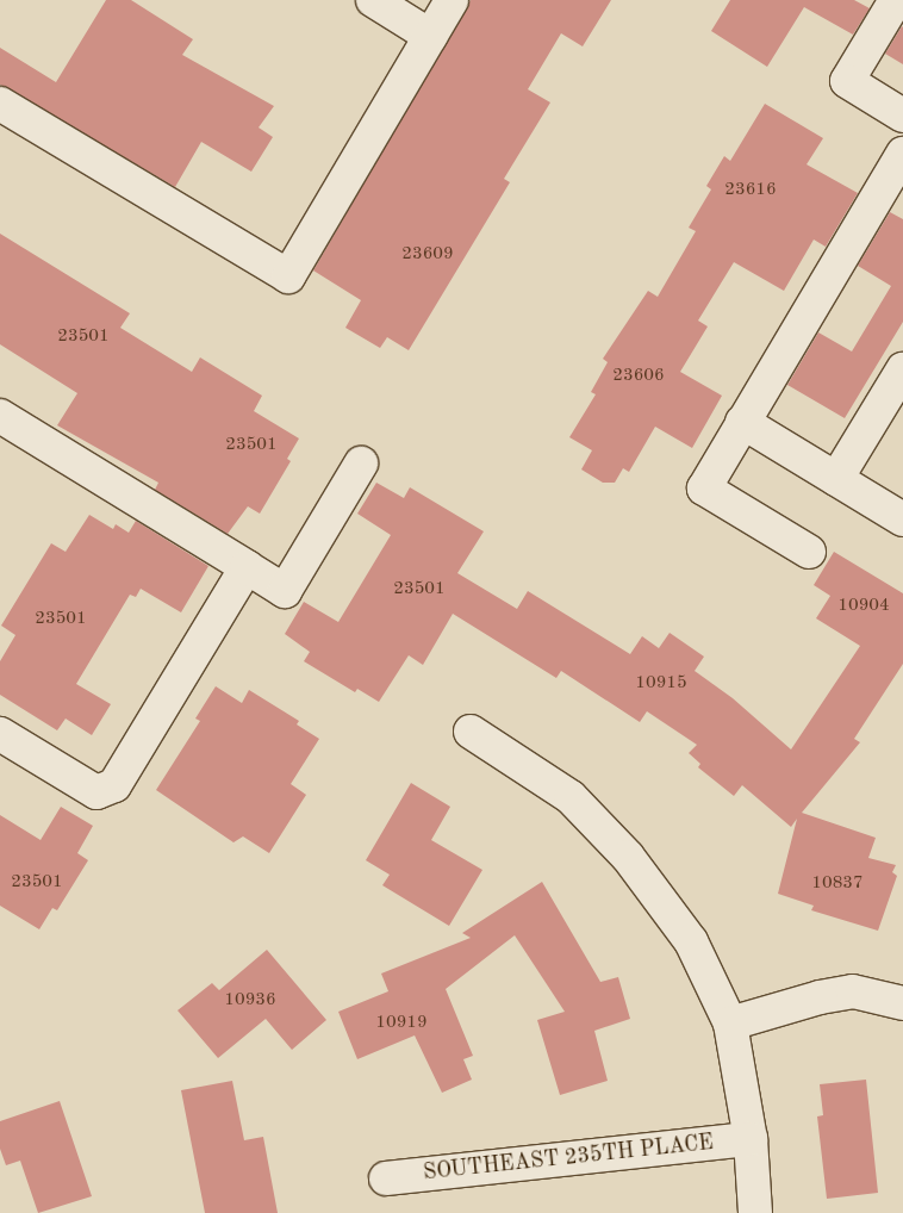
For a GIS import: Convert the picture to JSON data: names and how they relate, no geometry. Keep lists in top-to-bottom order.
{
  "streets": {
    "street": ["SOUTHEAST 235TH PLACE"]
  },
  "house_numbers": [
    "23616",
    "23609",
    "23501",
    "23606",
    "23501",
    "23501",
    "10904",
    "23501",
    "10915",
    "23501",
    "10837",
    "10936",
    "10919"
  ]
}
